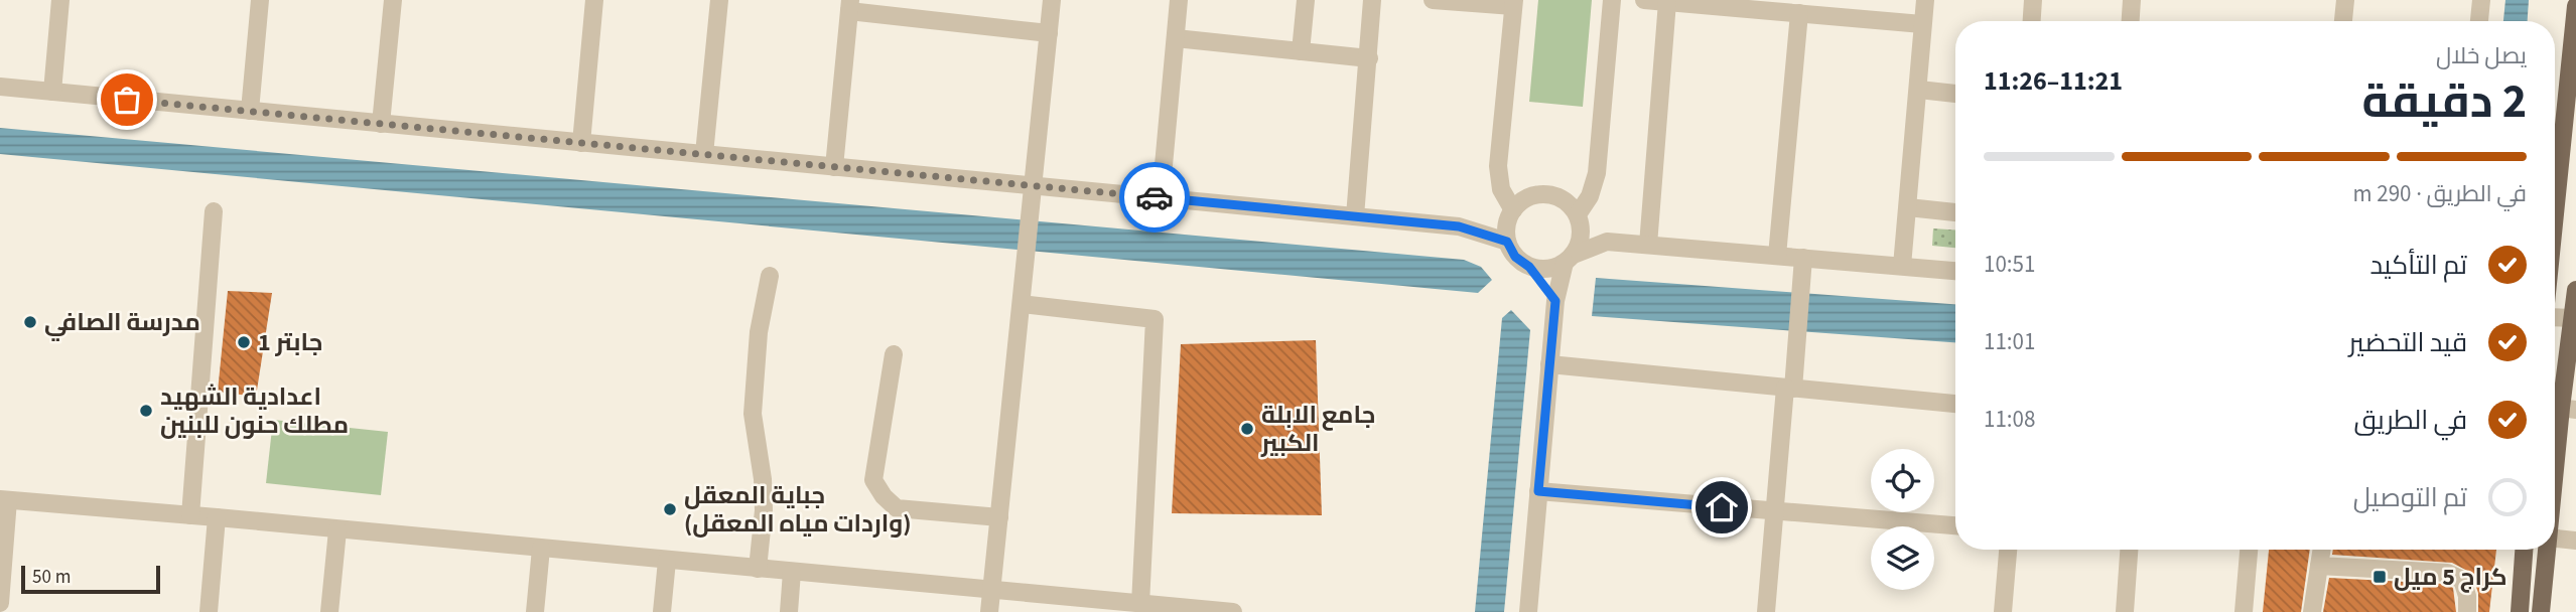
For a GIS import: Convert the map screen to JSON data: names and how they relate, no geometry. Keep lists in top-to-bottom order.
{
  "places": {
    "other": [
      "مدرسة الصافي",
      "جابتر 1",
      "اعدادية الشهيد مطلك حنون للبنين",
      "جامع الابلة الكبير",
      "جباية المعقل (واردات مياه المعقل)"
    ],
    "transit": ["كراج 5 ميل"]
  },
  "scale_bar": "50 m",
  "page": {
    "heading": ["2 دقيقة", "يصل خلال", "11:21–11:26"],
    "bar": "في الطريق · 290 m",
    "list": [
      ["تم التأكيد", "10:51"],
      ["قيد التحضير", "11:01"],
      ["في الطريق", "11:08"],
      "تم التوصيل"
    ],
    "scale": "50 m"
  }
}
